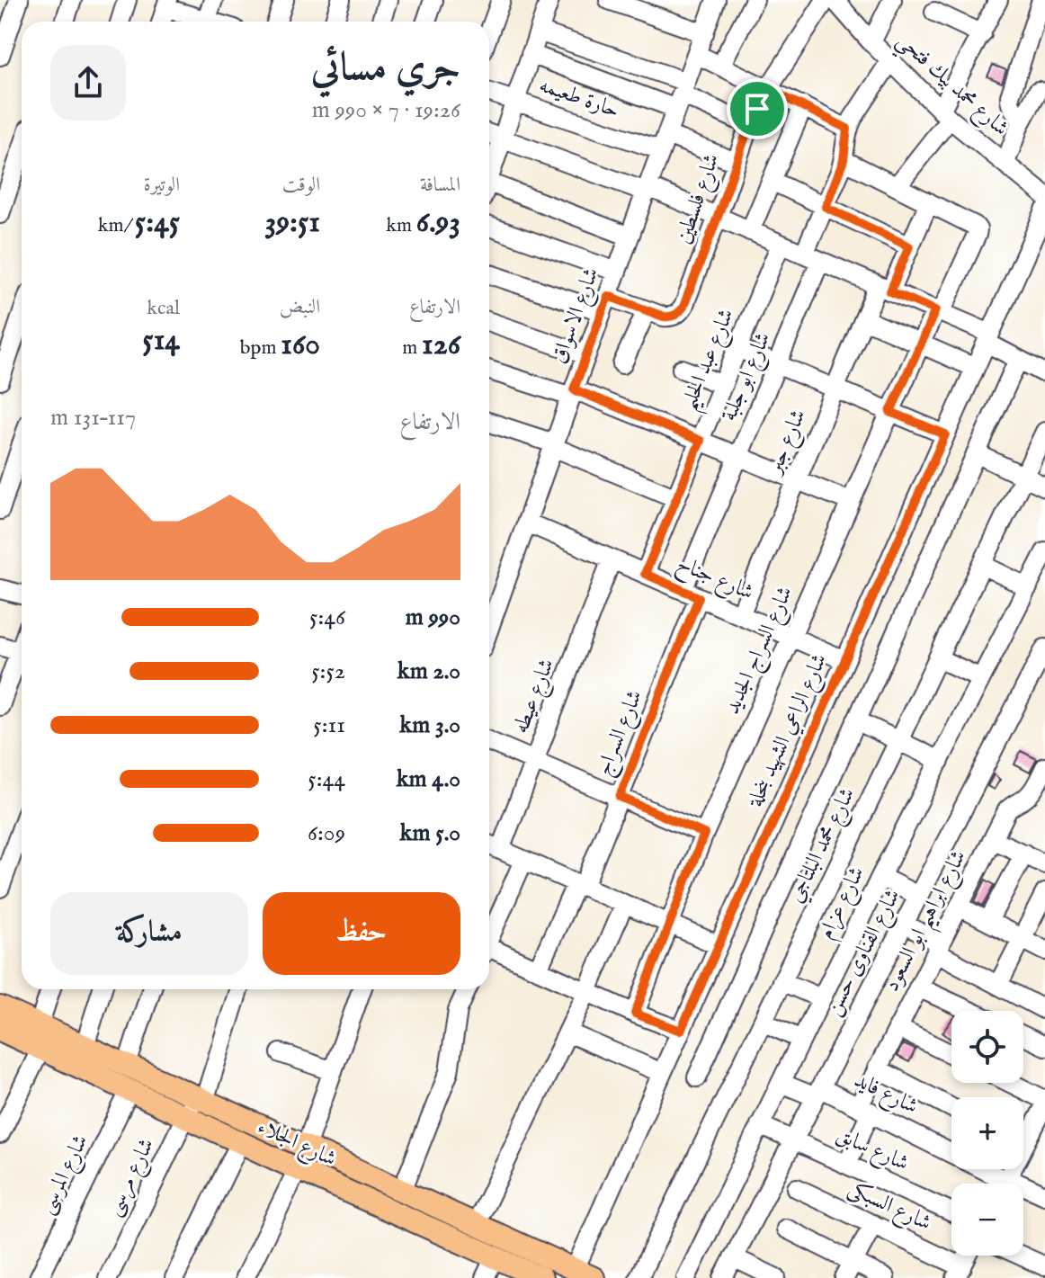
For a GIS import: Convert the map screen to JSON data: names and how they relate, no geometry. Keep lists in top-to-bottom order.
{
  "streets": {
    "main road": ["شارع الجلاء"],
    "street": [
      "شارع محمد بيك فتحي",
      "حارة طعيمه",
      "شارع فلسطين",
      "شارع الاسواق",
      "شارع عبد الحليم",
      "شارع ابو جلبة",
      "شارع جبر",
      "شارع جناح",
      "شارع السراج الجديد",
      "شارع عيطه",
      "شارع الراعي الشهيد بنحلة",
      "شارع السراج",
      "شارع محمد البلتاجي",
      "شارع عزام",
      "شارع ابراهيم ابو السعود",
      "شارع القناوى حسن",
      "شارع فايد",
      "شارع سابق",
      "شارع المرسى",
      "شارع مرسى",
      "شارع السبكى"
    ]
  },
  "crossings": [
    ["حارة طعيمه", "شارع فلسطين"],
    ["حارة طعيمه", "شارع الاسواق"],
    ["شارع فلسطين", "شارع الاسواق"],
    ["شارع الاسواق", "شارع جناح"],
    ["شارع عبد الحليم", "شارع جناح"],
    ["شارع ابو جلبة", "شارع جناح"],
    ["شارع ابو جلبة", "شارع السراج"],
    ["شارع جبر", "شارع جناح"],
    ["شارع جبر", "شارع السراج الجديد"],
    ["شارع جناح", "شارع السراج الجديد"],
    ["شارع جناح", "شارع عيطه"],
    ["شارع جناح", "شارع الراعي الشهيد بنحلة"],
    ["شارع جناح", "شارع السراج"],
    ["شارع الراعي الشهيد بنحلة", "شارع الجلاء"],
    ["شارع عزام", "شارع فايد"],
    ["شارع عزام", "شارع سابق"],
    ["شارع ابراهيم ابو السعود", "شارع فايد"],
    ["شارع ابراهيم ابو السعود", "شارع سابق"],
    ["شارع القناوى حسن", "شارع فايد"],
    ["شارع القناوى حسن", "شارع سابق"],
    ["شارع الجلاء", "شارع المرسى"],
    ["شارع الجلاء", "شارع مرسى"]
  ],
  "page": {
    "heading": ["جري مسائي", "19:26 · 7 × 990 m"],
    "stats": [
      ["المسافة", "6.93 km"],
      ["الوقت", "39:51"],
      ["الوتيرة", "5:45 /km"],
      ["الارتفاع", "126 m"],
      ["النبض", "160 bpm"],
      ["kcal", "514"]
    ],
    "chart": ["الارتفاع", "117–131 m"],
    "list": [
      {
        "name": "990 m",
        "note": "5:46"
      },
      {
        "name": "2.0 km",
        "note": "5:52"
      },
      {
        "name": "3.0 km",
        "note": "5:11"
      },
      {
        "name": "4.0 km",
        "note": "5:44"
      },
      {
        "name": "5.0 km",
        "note": "6:09"
      }
    ],
    "buttons": ["حفظ", "مشاركة"],
    "map_buttons": ["+", "−"]
  }
}
